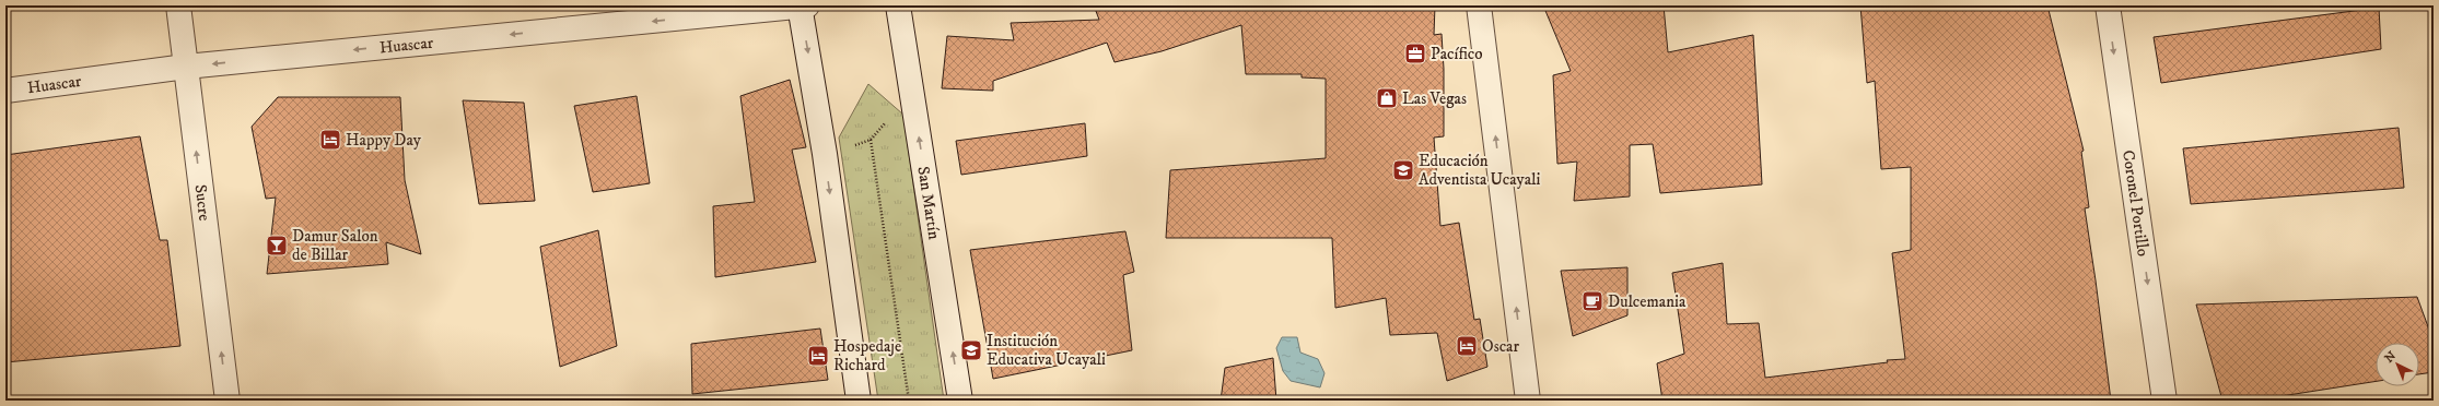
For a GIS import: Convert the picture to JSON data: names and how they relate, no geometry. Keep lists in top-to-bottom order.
{
  "streets": {
    "street": [
      "Huascar",
      "Sucre",
      "San Martín",
      "Coronel Portillo"
    ]
  },
  "crossings": [
    ["Huascar", "Sucre"]
  ],
  "one_way": ["Huascar", "Sucre", "Coronel Portillo"],
  "places": {
    "office": ["Pacífico"],
    "shop": ["Las Vegas"],
    "hotel": ["Happy Day", "Oscar", "Hospedaje Richard"],
    "school or university": ["Educación Adventista Ucayali", "Institución Educativa Ucayali"],
    "bar": ["Damur Salon de Billar"],
    "cafe": ["Dulcemania"]
  },
  "north": "top left"
}
